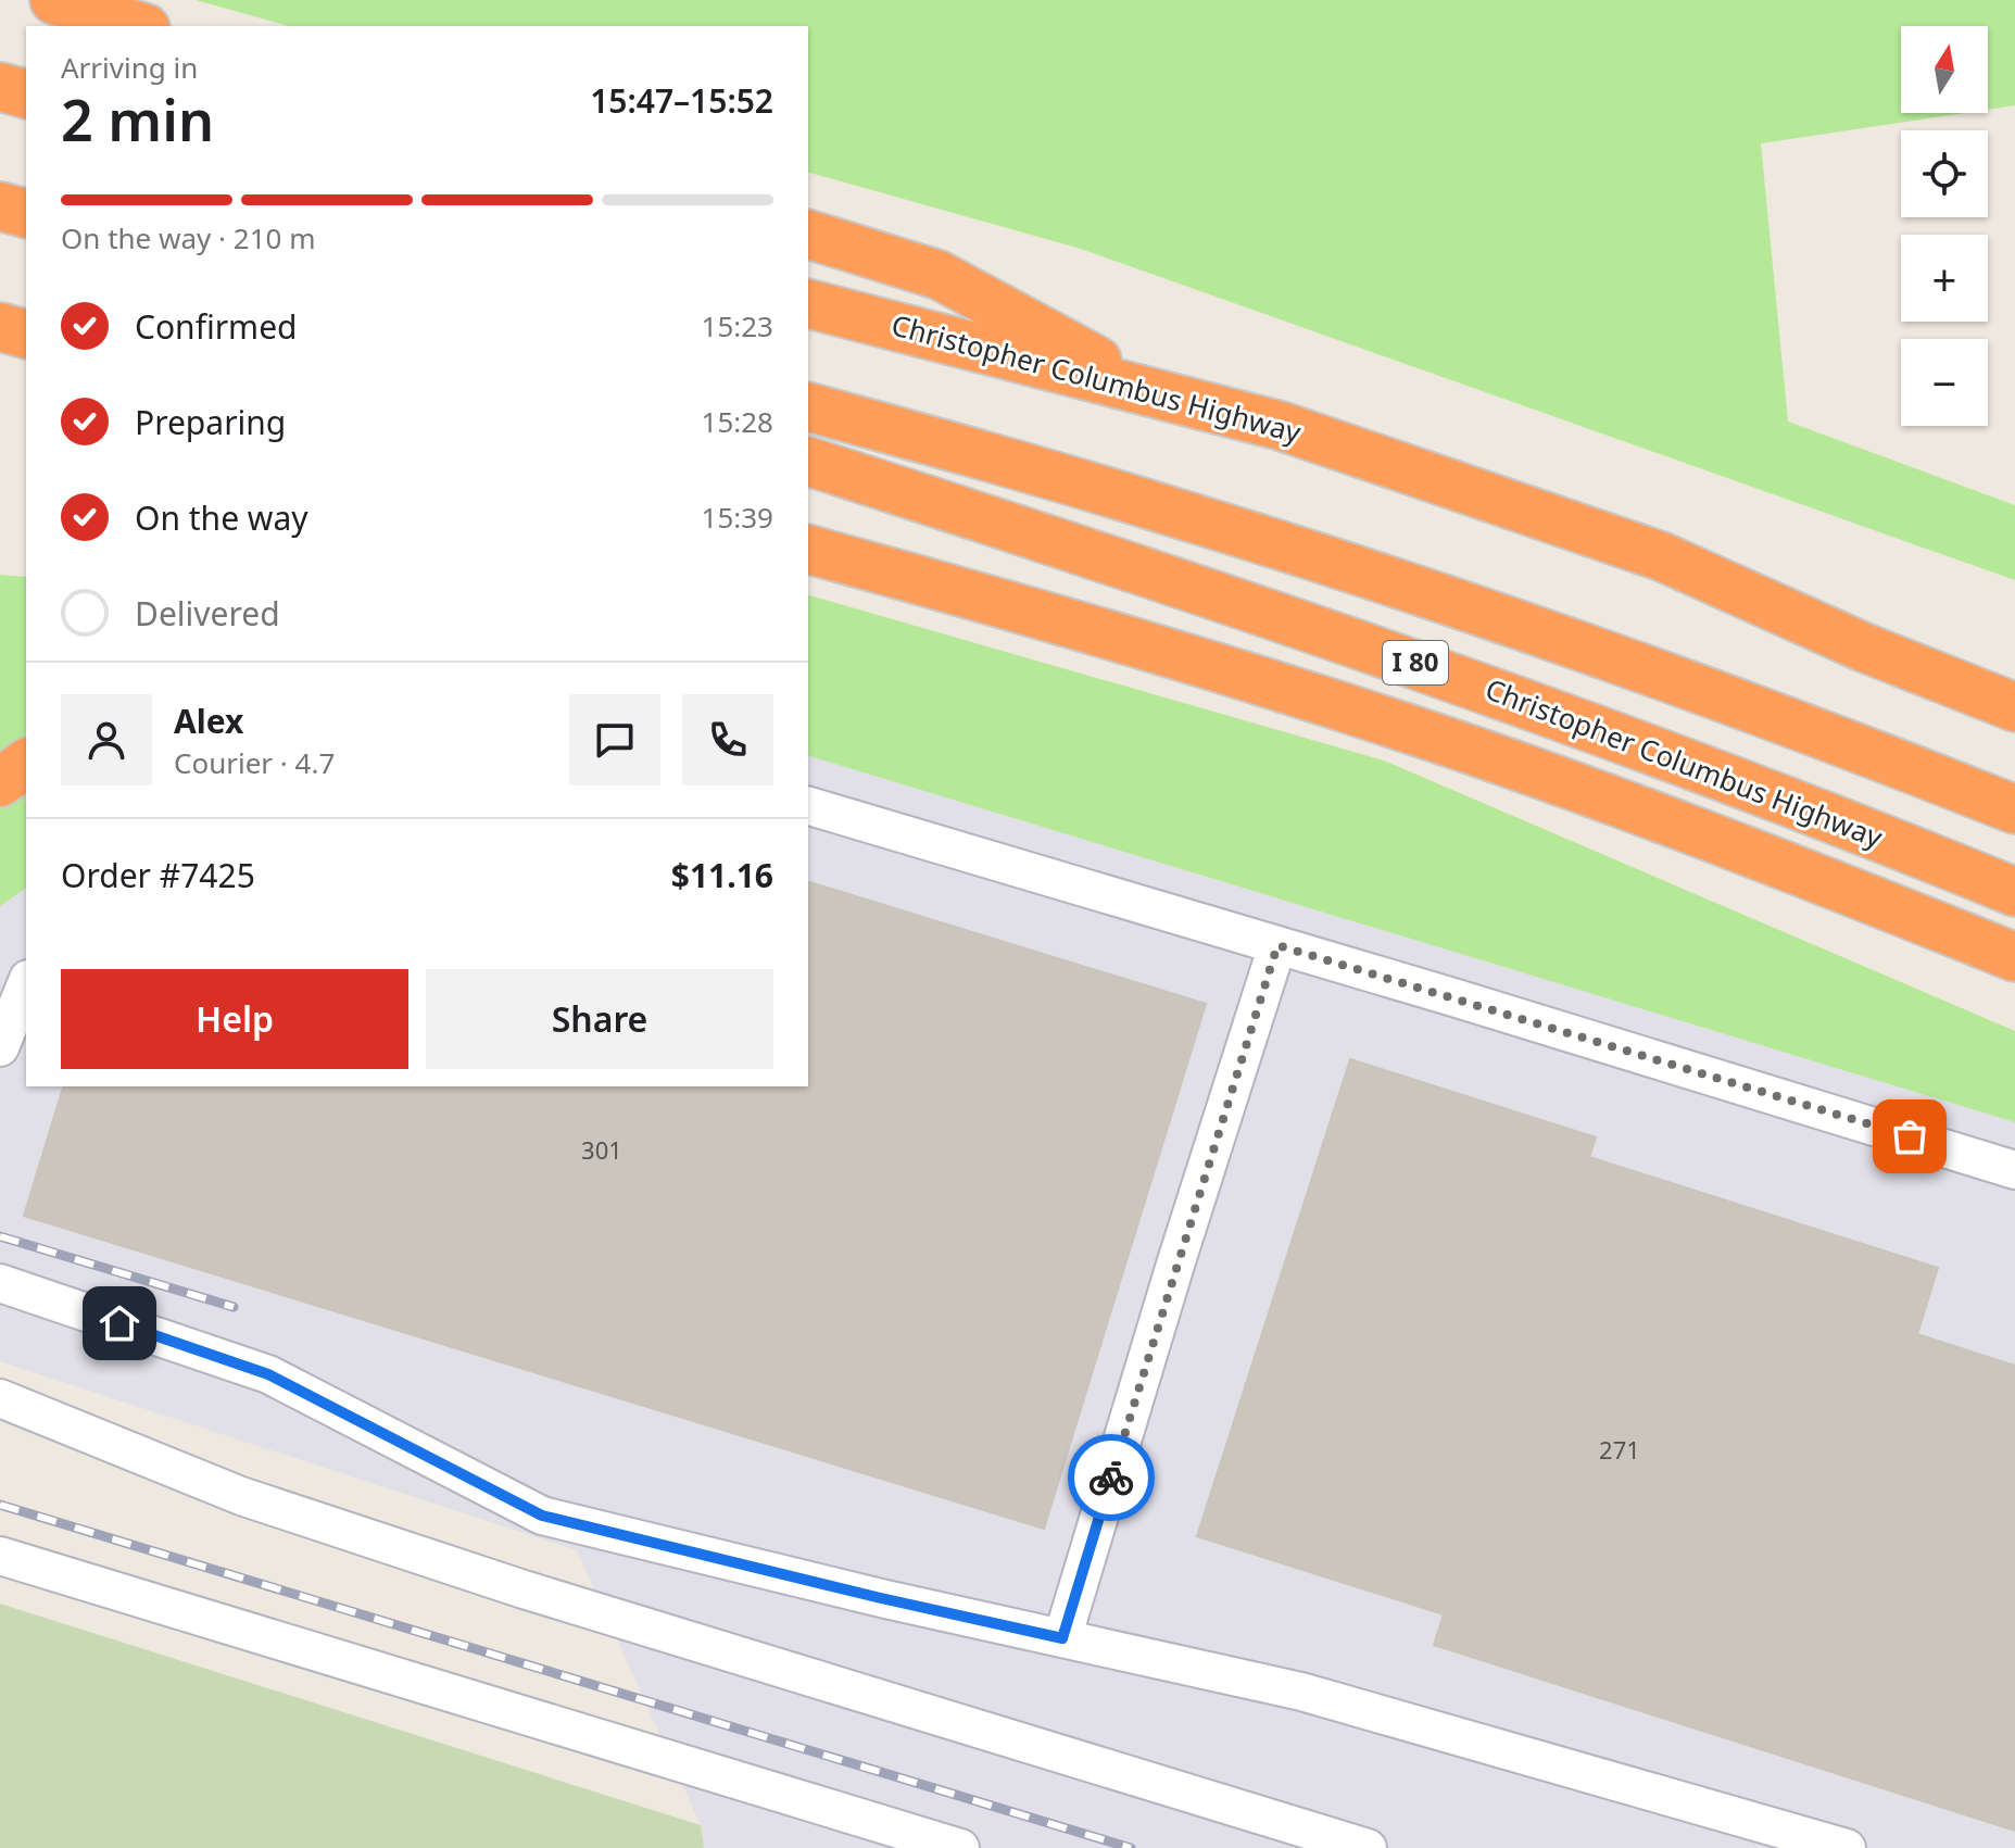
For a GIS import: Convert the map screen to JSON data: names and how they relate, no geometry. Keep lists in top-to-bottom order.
{
  "streets": {
    "highway": ["Christopher Columbus Highway", "I 80"]
  },
  "house_numbers": ["301", "271"],
  "north": "top",
  "page": {
    "map_buttons": ["+", "−"],
    "heading": ["2 min", "Arriving in", "15:47–15:52"],
    "panel": [
      "Alex",
      "Courier · 4.7",
      "Order #7425",
      "$11.16"
    ],
    "bar": "On the way · 210 m",
    "list": [
      ["Confirmed", "15:23"],
      ["Preparing", "15:28"],
      ["On the way", "15:39"],
      "Delivered"
    ],
    "buttons": ["Help", "Share"]
  }
}
